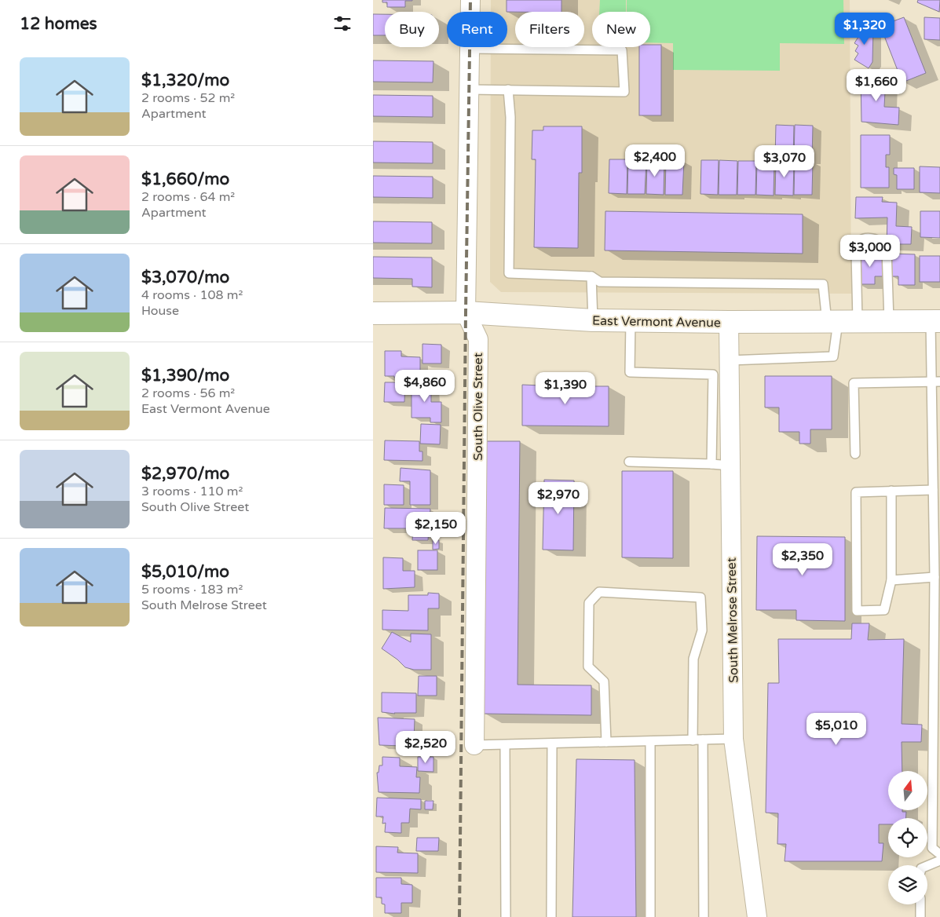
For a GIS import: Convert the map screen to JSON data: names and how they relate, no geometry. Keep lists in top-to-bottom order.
{
  "streets": {
    "street": ["East Vermont Avenue", "South Olive Street", "South Melrose Street"]
  },
  "crossings": [
    ["East Vermont Avenue", "South Olive Street"],
    ["East Vermont Avenue", "South Melrose Street"]
  ],
  "north": "top",
  "page": {
    "heading": "12 homes",
    "chip": [
      "Buy",
      "Rent",
      "Filters",
      "New"
    ],
    "price": [
      "$1,320",
      "$1,660",
      "$2,400",
      "$3,070",
      "$3,000",
      "$4,860",
      "$1,390",
      "$2,970",
      "$2,150",
      "$2,350",
      "$5,010",
      "$2,520"
    ],
    "list": [
      {
        "name": "$1,320/mo",
        "note": "2 rooms · 52 m² · Apartment"
      },
      {
        "name": "$1,660/mo",
        "note": "2 rooms · 64 m² · Apartment"
      },
      {
        "name": "$3,070/mo",
        "note": "4 rooms · 108 m² · House"
      },
      {
        "name": "$1,390/mo",
        "note": "2 rooms · 56 m² · East Vermont Avenue"
      },
      {
        "name": "$2,970/mo",
        "note": "3 rooms · 110 m² · South Olive Street"
      },
      {
        "name": "$5,010/mo",
        "note": "5 rooms · 183 m² · South Melrose Street"
      }
    ]
  }
}
